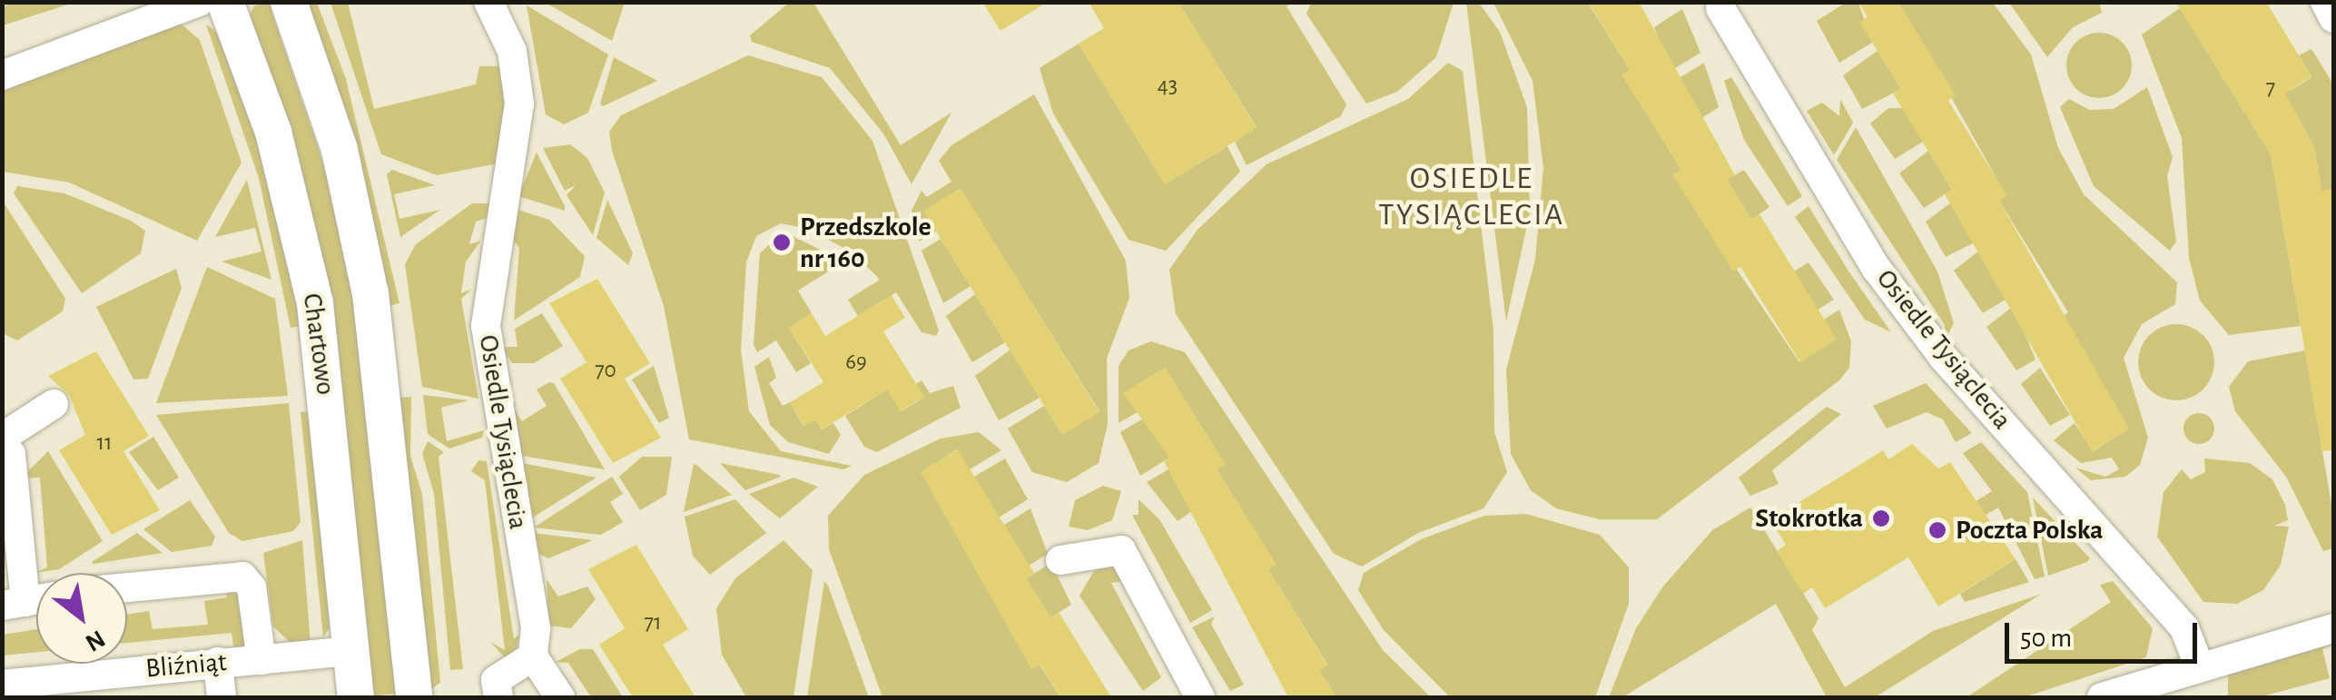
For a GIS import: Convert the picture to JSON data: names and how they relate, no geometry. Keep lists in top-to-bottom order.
{
  "streets": {
    "street": ["Chartowo", "Osiedle Tysiąclecia", "Bliźniąt"]
  },
  "crossings": [
    ["Chartowo", "Bliźniąt"]
  ],
  "districts": ["OSIEDLE TYSIĄCLECIA"],
  "places": ["Przedszkole nr 160", "Stokrotka", "Poczta Polska"],
  "house_numbers": [
    "43",
    "7",
    "69",
    "70",
    "11",
    "71"
  ],
  "scale_bar": "50 m",
  "north": "bottom right"
}
